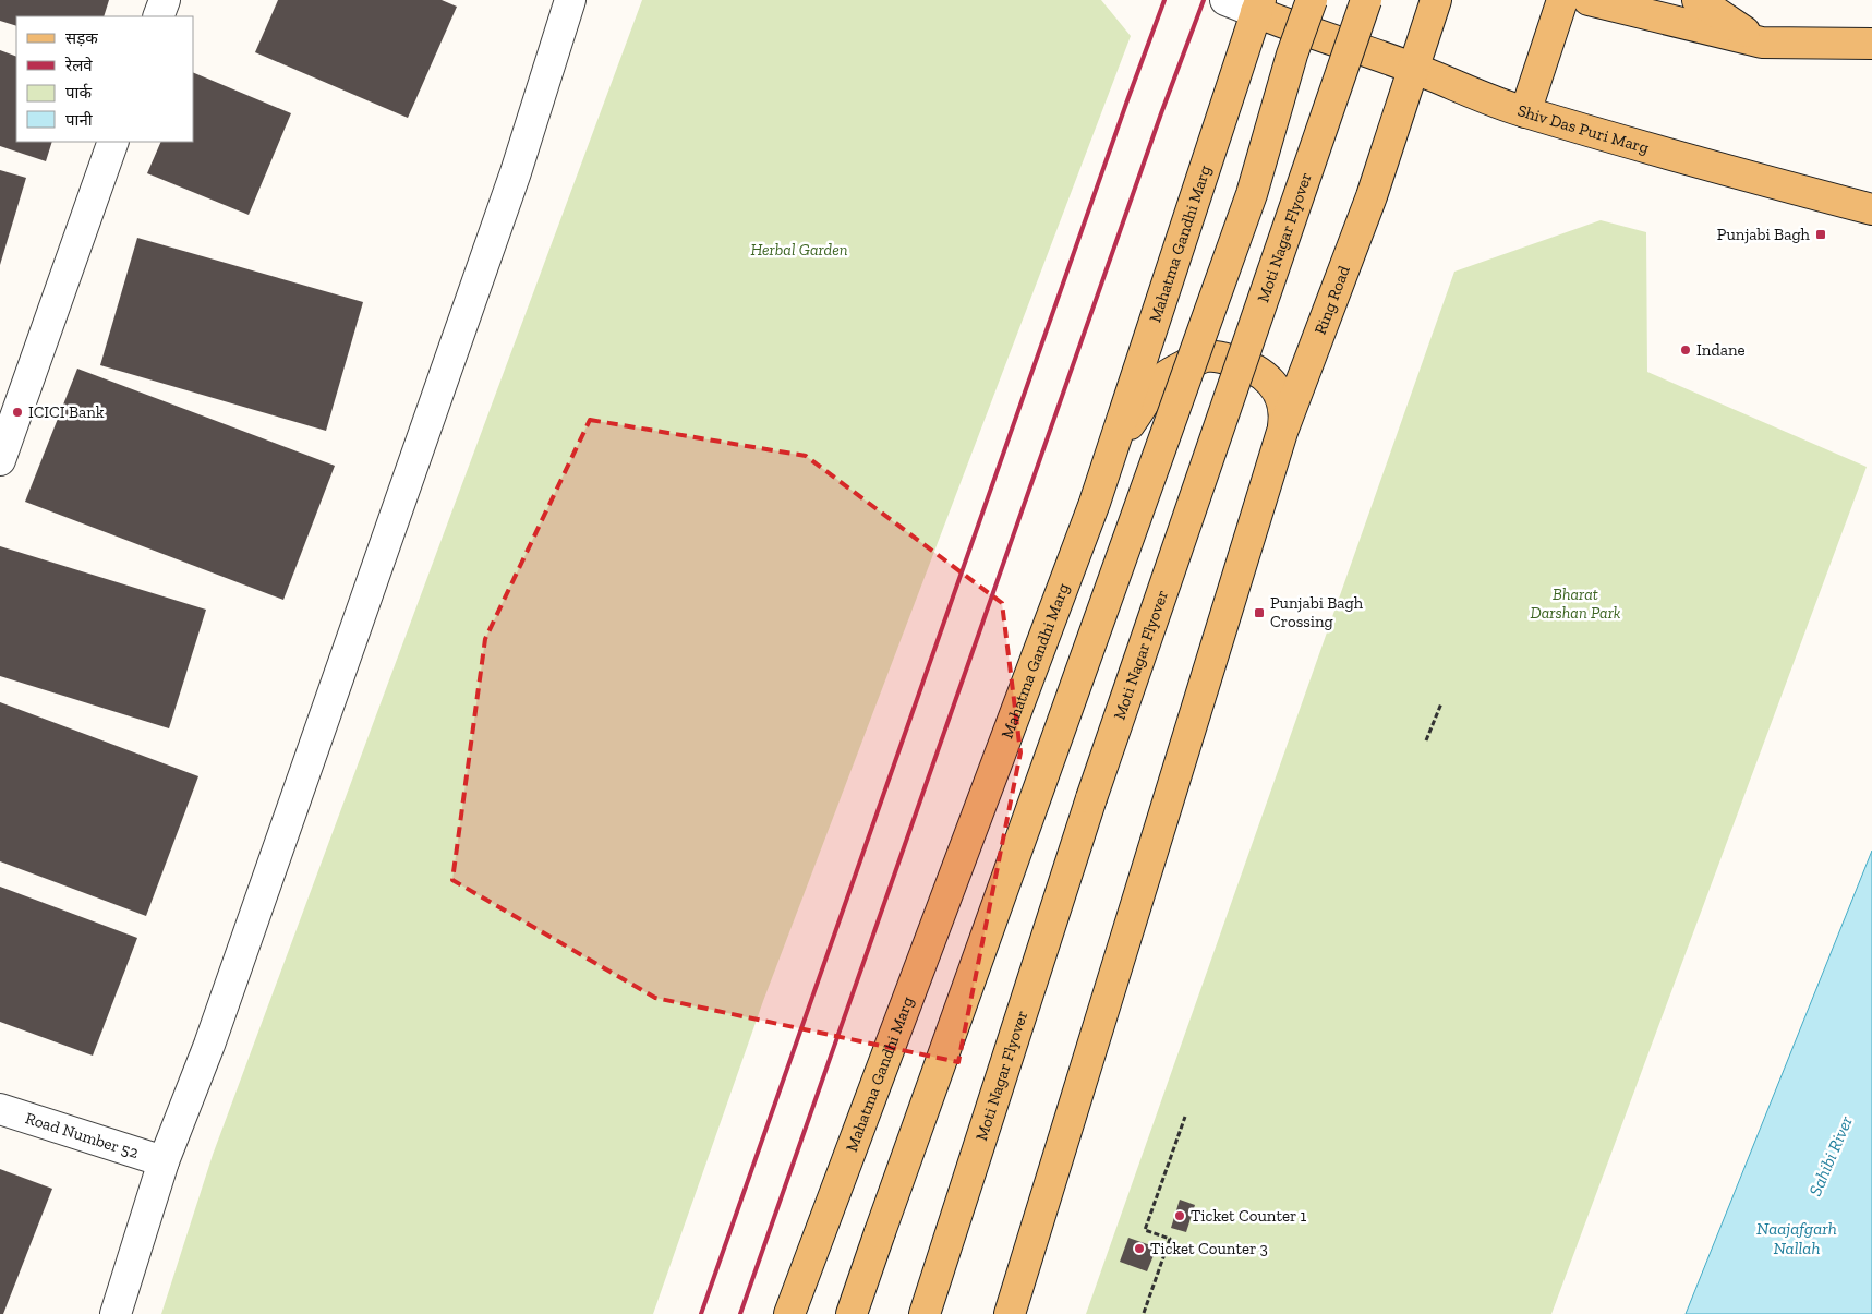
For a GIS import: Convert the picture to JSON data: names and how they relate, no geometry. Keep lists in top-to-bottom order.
{
  "streets": {
    "main road": [
      "Shiv Das Puri Marg",
      "Moti Nagar Flyover",
      "Mahatma Gandhi Marg",
      "Ring Road"
    ],
    "street": ["Road Number 52"]
  },
  "crossings": [
    ["Shiv Das Puri Marg", "Mahatma Gandhi Marg"],
    ["Shiv Das Puri Marg", "Ring Road"]
  ],
  "water": ["Sahibi River", "Naajafgarh Nallah"],
  "parks": ["Herbal Garden", "Bharat Darshan Park"],
  "places": {
    "transit": ["Punjabi Bagh", "Punjabi Bagh Crossing"],
    "other": [
      "Indane",
      "ICICI Bank",
      "Ticket Counter 1",
      "Ticket Counter 3"
    ]
  },
  "legend": [
    "सड़क",
    "रेलवे",
    "पार्क",
    "पानी"
  ]
}
